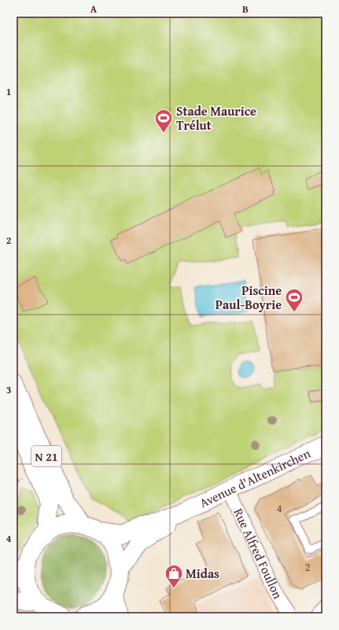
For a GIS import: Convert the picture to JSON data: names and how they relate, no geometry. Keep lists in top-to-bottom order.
{
  "streets": {
    "main road": ["N 21", "Avenue d'Altenkirchen"],
    "street": ["Rue Alfred Foullon"]
  },
  "crossings": [
    ["N 21", "Avenue d'Altenkirchen"],
    ["Avenue d'Altenkirchen", "Rue Alfred Foullon"]
  ],
  "places": {
    "sports": ["Stade Maurice Trélut", "Piscine Paul-Boyrie"],
    "shop": ["Midas"]
  },
  "house_numbers": ["4", "2"],
  "grid": {
    "columns": ["A", "B"],
    "rows": [
      "1",
      "2",
      "3",
      "4"
    ]
  }
}
